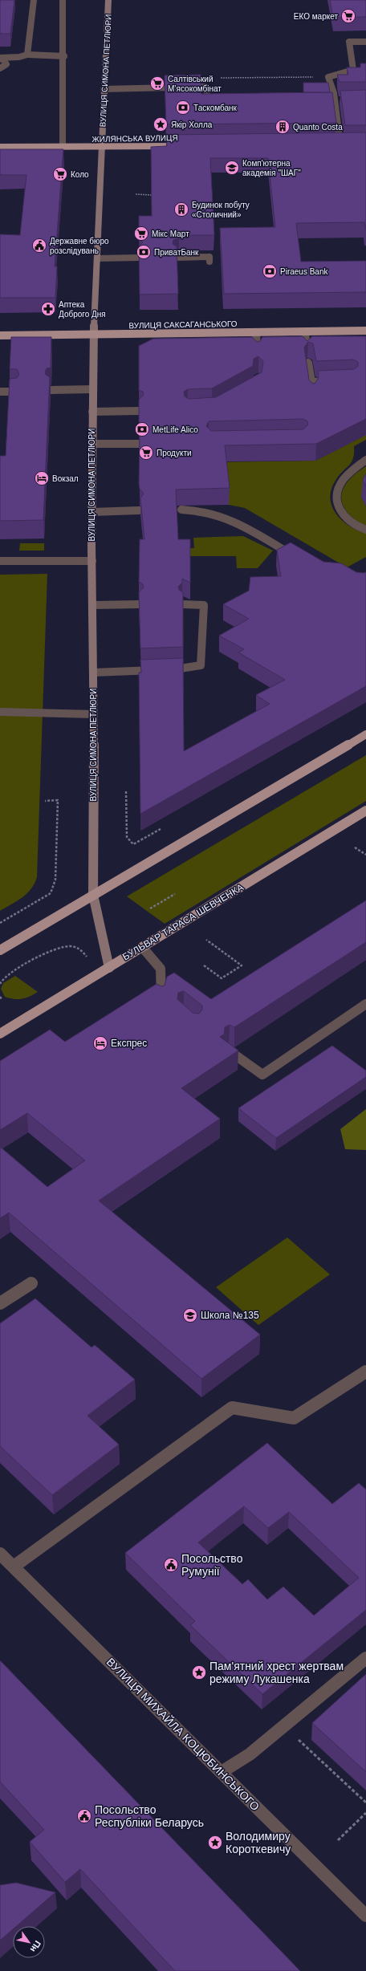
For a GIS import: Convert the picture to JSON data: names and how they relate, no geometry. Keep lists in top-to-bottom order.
{
  "streets": {
    "main road": [
      "ВУЛИЦЯ СИМОНА ПЕТЛЮРИ",
      "ЖИЛЯНСЬКА ВУЛИЦЯ",
      "ВУЛИЦЯ САКСАГАНСЬКОГО",
      "БУЛЬВАР ТАРАСА ШЕВЧЕНКА"
    ],
    "street": ["ВУЛИЦЯ МИХАЙЛА КОЦЮБИНСЬКОГО"]
  },
  "crossings": [
    ["ВУЛИЦЯ СИМОНА ПЕТЛЮРИ", "ЖИЛЯНСЬКА ВУЛИЦЯ"],
    ["ВУЛИЦЯ СИМОНА ПЕТЛЮРИ", "ВУЛИЦЯ САКСАГАНСЬКОГО"],
    ["ВУЛИЦЯ СИМОНА ПЕТЛЮРИ", "БУЛЬВАР ТАРАСА ШЕВЧЕНКА"]
  ],
  "places": {
    "supermarket": [
      "ЕКО маркет",
      "Салтівський Мʼясокомбінат",
      "Коло",
      "Мікс Март",
      "Продукти"
    ],
    "bank": [
      "Таскомбанк",
      "ПриватБанк",
      "Piraeus Bank",
      "MetLife Alico"
    ],
    "place": ["Якір Холла", "Пам'ятний хрест жертвам режиму Лукашенка", "Володимиру Короткевичу"],
    "building": ["Quanto Costa", "Будинок побуту «Столичний»"],
    "school or university": ["Комп'ютерна академія \"ШАГ\"", "Школа №135"],
    "public building": ["Державне бюро розслідувань", "Посольство Румунії", "Посольство Республіки Беларусь"],
    "pharmacy": ["Аптека Доброго Дня"],
    "hotel": ["Вокзал", "Експрес"]
  },
  "north": "bottom right"
}
